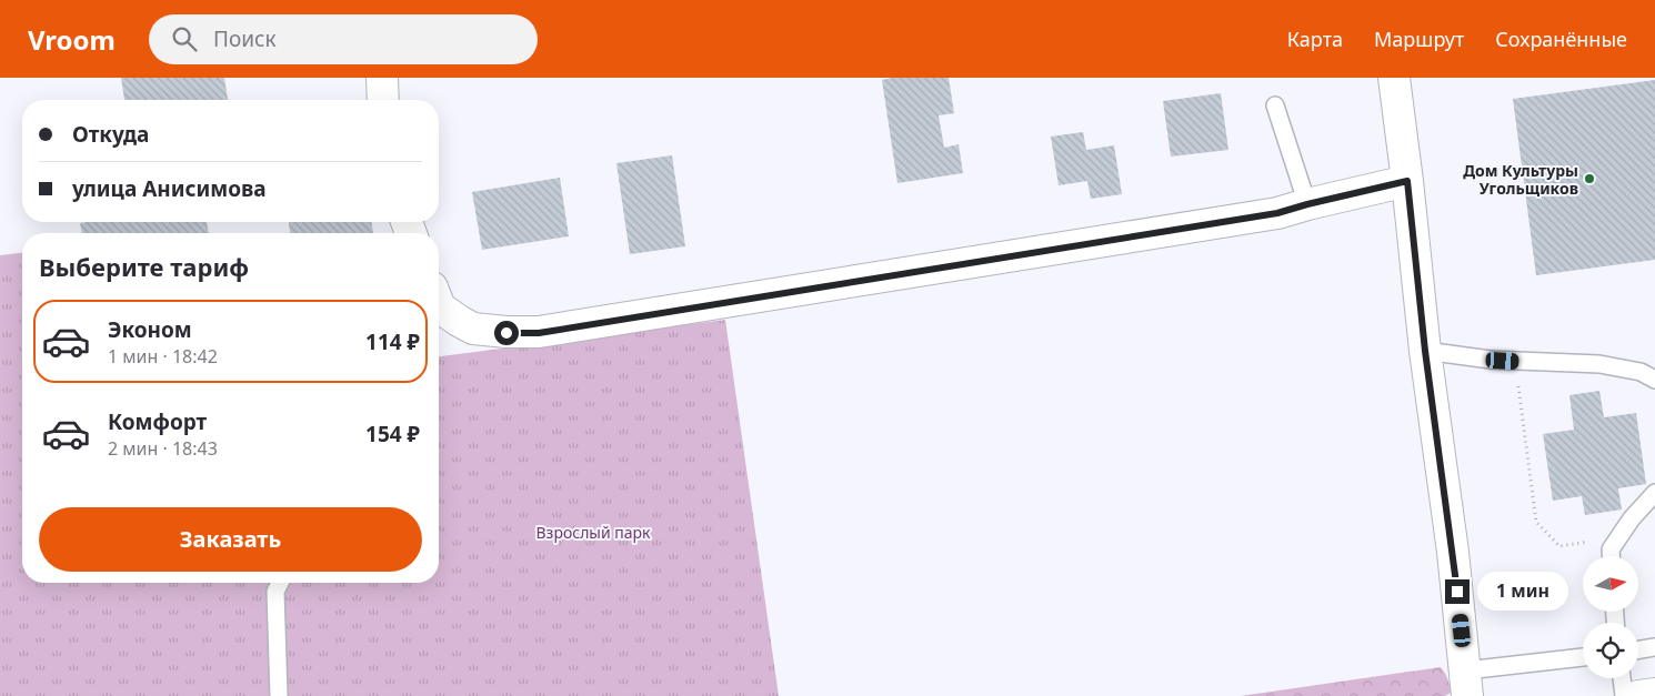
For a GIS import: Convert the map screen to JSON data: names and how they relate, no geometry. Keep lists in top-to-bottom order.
{
  "parks": ["Взрослый парк"],
  "places": ["Дом Культуры Угольщиков"],
  "north": "right",
  "page": {
    "header": "Vroom",
    "search": "Поиск",
    "nav": ["Карта", "Маршрут", "Сохранённые"],
    "banner": ["Откуда", "улица Анисимова"],
    "heading": "Выберите тариф",
    "list": [
      {
        "name": "Эконом",
        "note": "1 мин · 18:42",
        "value": "114 ₽"
      },
      {
        "name": "Комфорт",
        "note": "2 мин · 18:43",
        "value": "154 ₽"
      }
    ],
    "buttons": "Заказать",
    "bubble": "1 мин"
  }
}
